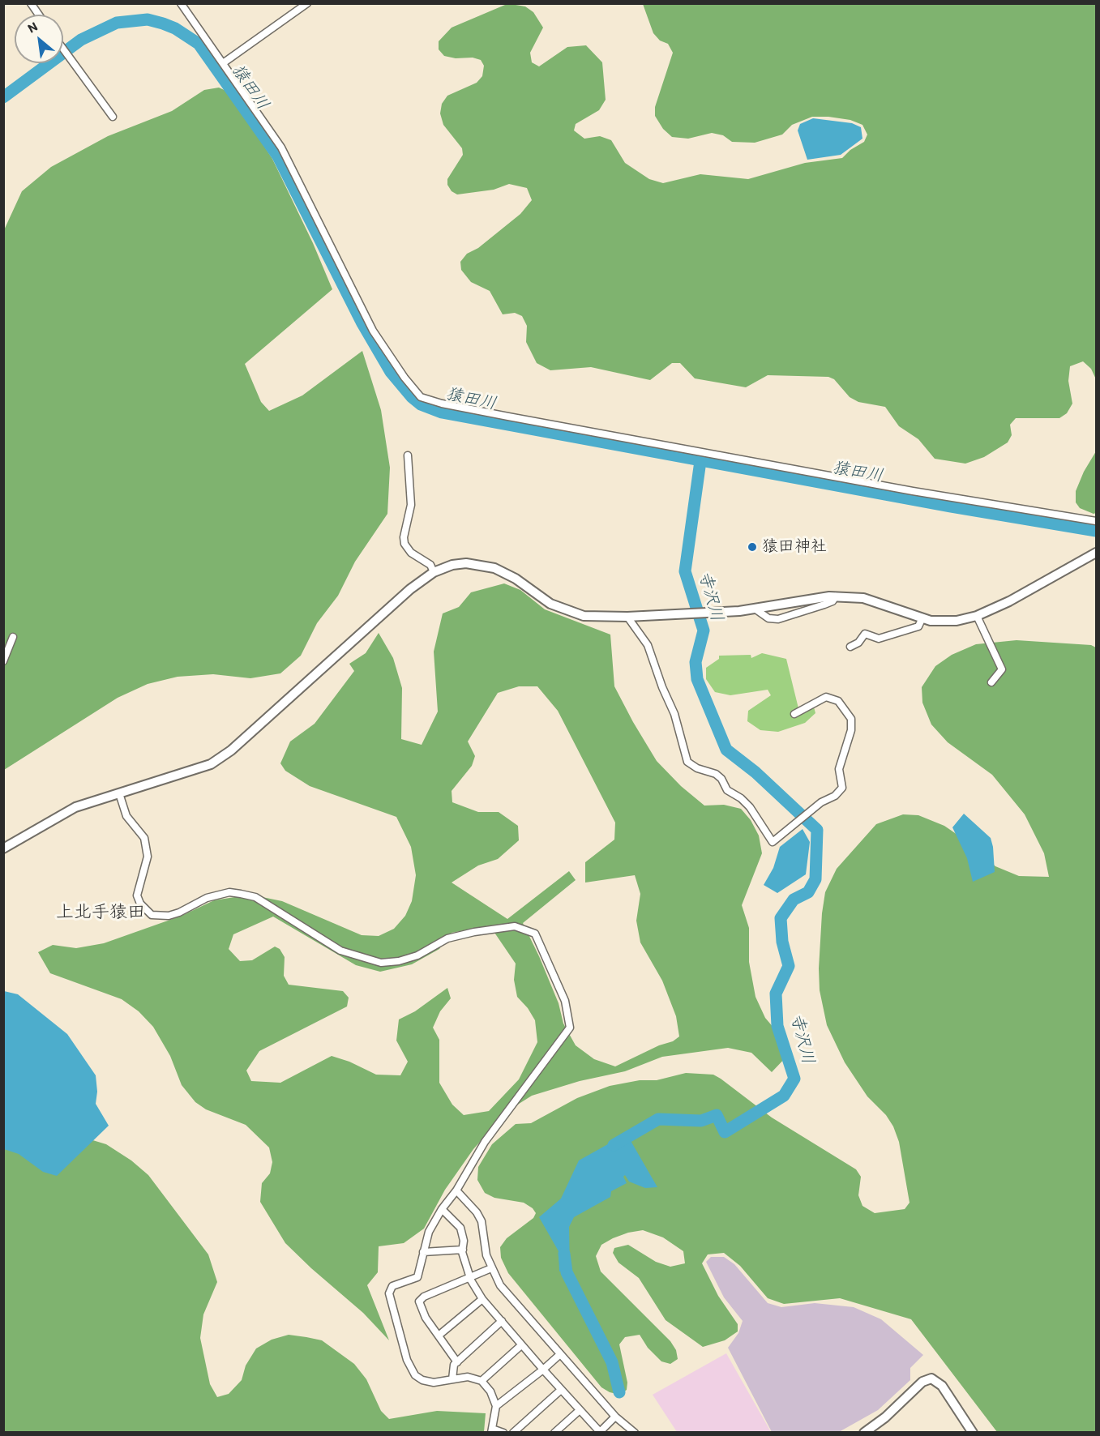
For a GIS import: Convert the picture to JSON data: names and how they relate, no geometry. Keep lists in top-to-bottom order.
{
  "districts": ["上北手猿田"],
  "water": ["猿田川", "寺沢川"],
  "places": ["猿田神社"],
  "north": "top left"
}
